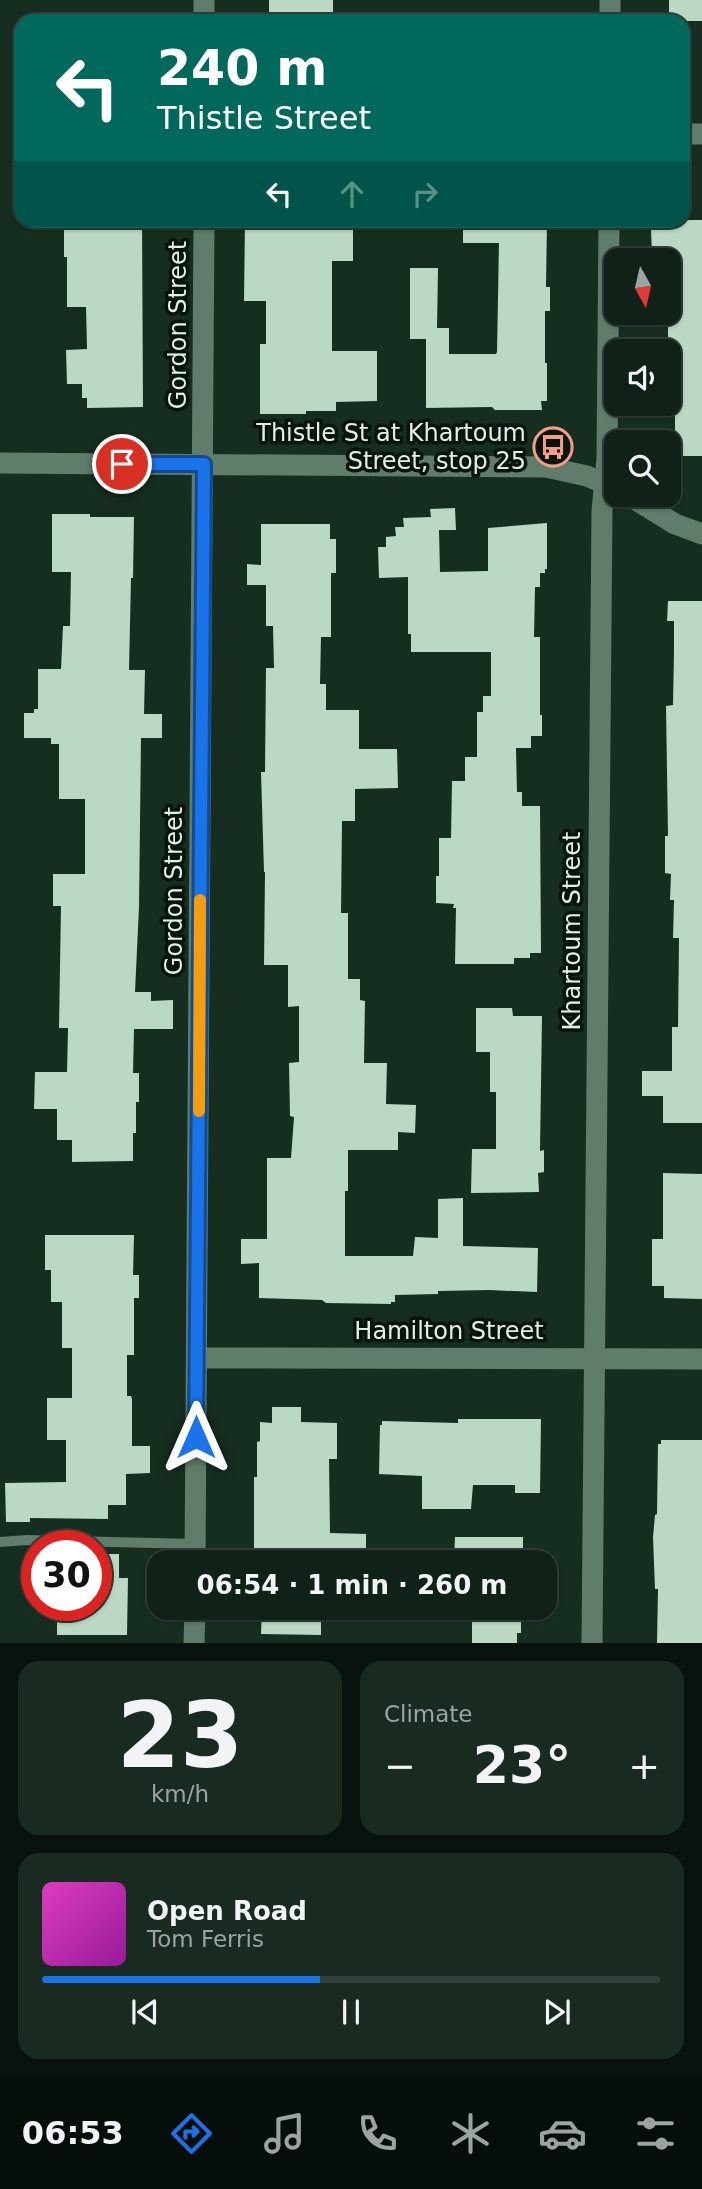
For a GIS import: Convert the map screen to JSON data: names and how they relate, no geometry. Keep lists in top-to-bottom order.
{
  "streets": {
    "street": ["Gordon Street", "Khartoum Street", "Hamilton Street"]
  },
  "crossings": [
    ["Gordon Street", "Hamilton Street"],
    ["Khartoum Street", "Hamilton Street"]
  ],
  "places": {
    "bus stop": ["Thistle St at Khartoum Street, stop 25"]
  },
  "north": "bottom",
  "page": {
    "turn": ["240 m", "Thistle Street"],
    "limit": "30",
    "trip": "06:54 · 1 min · 260 m",
    "tile": [
      ["23", "km/h"],
      "Climate"
    ],
    "heat": ["−", "23°", "+"],
    "song": ["Open Road", "Tom Ferris"],
    "tabs": "06:53"
  }
}
